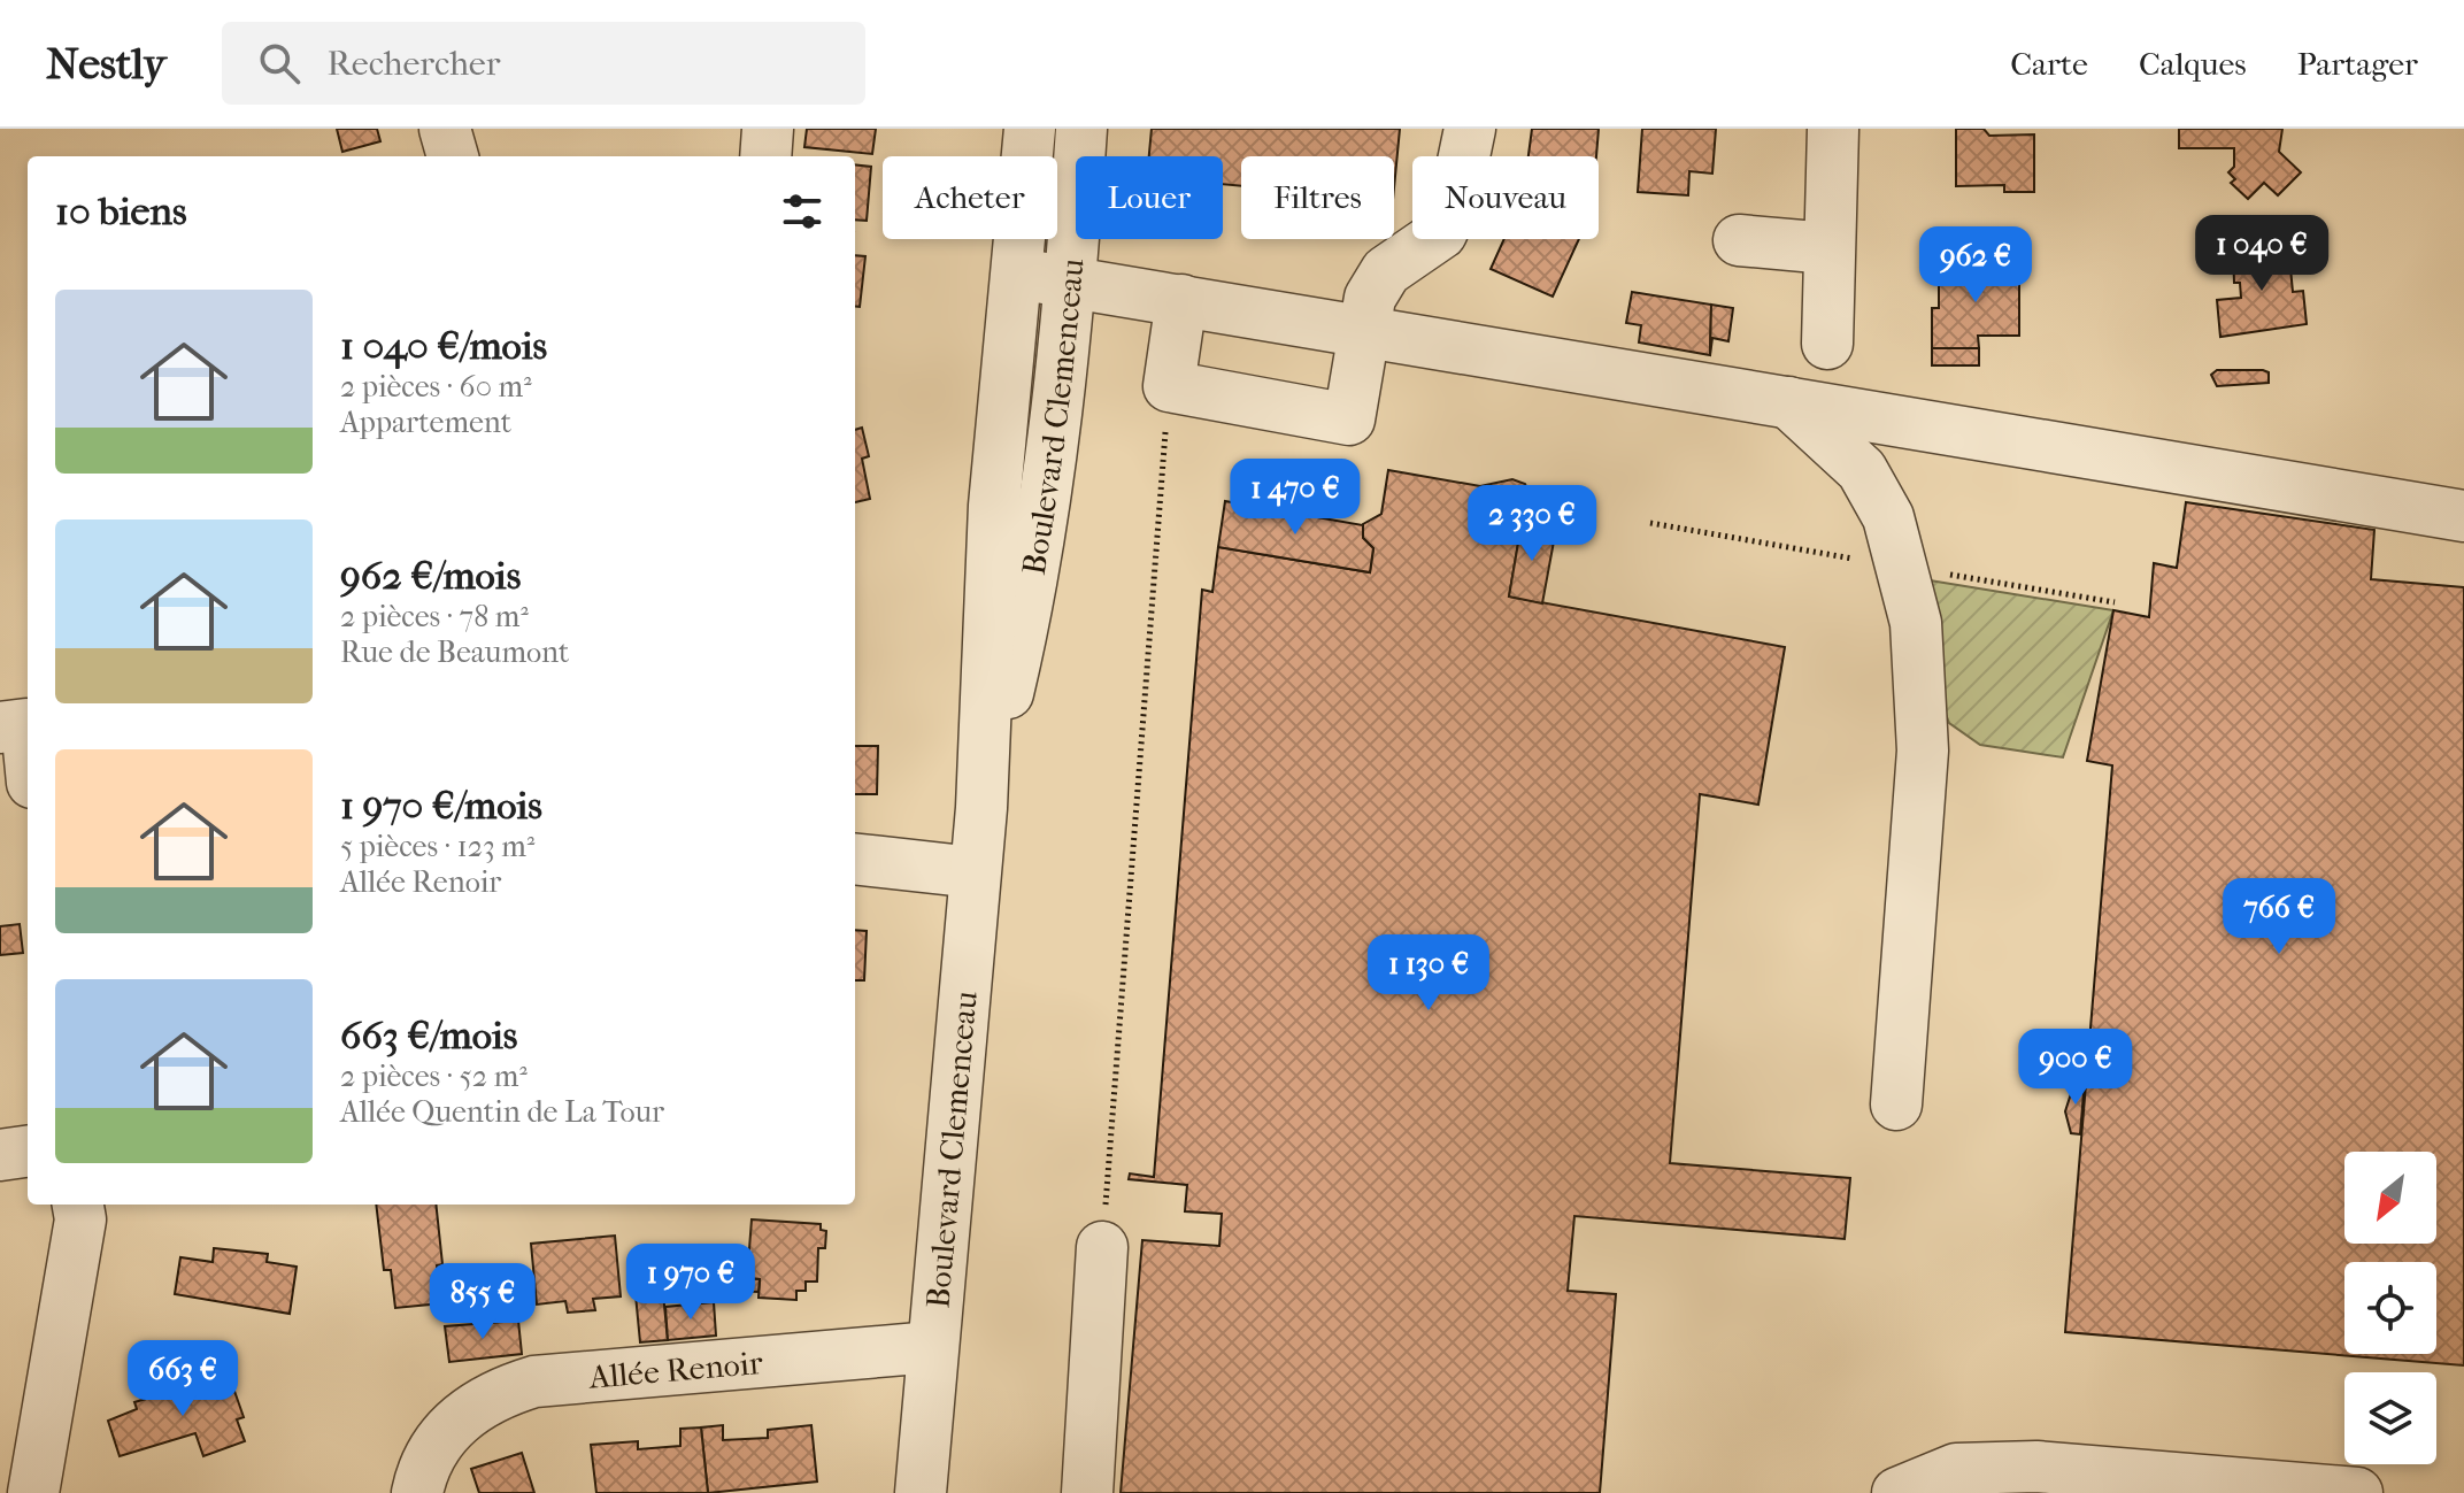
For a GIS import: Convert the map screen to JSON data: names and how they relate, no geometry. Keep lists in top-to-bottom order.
{
  "streets": {
    "street": ["Boulevard Clemenceau", "Allée Renoir"]
  },
  "crossings": [
    ["Boulevard Clemenceau", "Allée Renoir"]
  ],
  "north": "bottom left",
  "page": {
    "header": "Nestly",
    "search": "Rechercher",
    "nav": ["Carte", "Calques", "Partager"],
    "chip": [
      "Acheter",
      "Louer",
      "Filtres",
      "Nouveau"
    ],
    "heading": "10 biens",
    "price": [
      "1 040 €",
      "962 €",
      "1 470 €",
      "2 330 €",
      "766 €",
      "1 130 €",
      "900 €",
      "1 970 €",
      "855 €",
      "663 €"
    ],
    "list": [
      {
        "name": "1 040 €/mois",
        "note": "2 pièces · 60 m² · Appartement"
      },
      {
        "name": "962 €/mois",
        "note": "2 pièces · 78 m² · Rue de Beaumont"
      },
      {
        "name": "1 970 €/mois",
        "note": "5 pièces · 123 m² · Allée Renoir"
      },
      {
        "name": "663 €/mois",
        "note": "2 pièces · 52 m² · Allée Quentin de La Tour"
      }
    ]
  }
}
